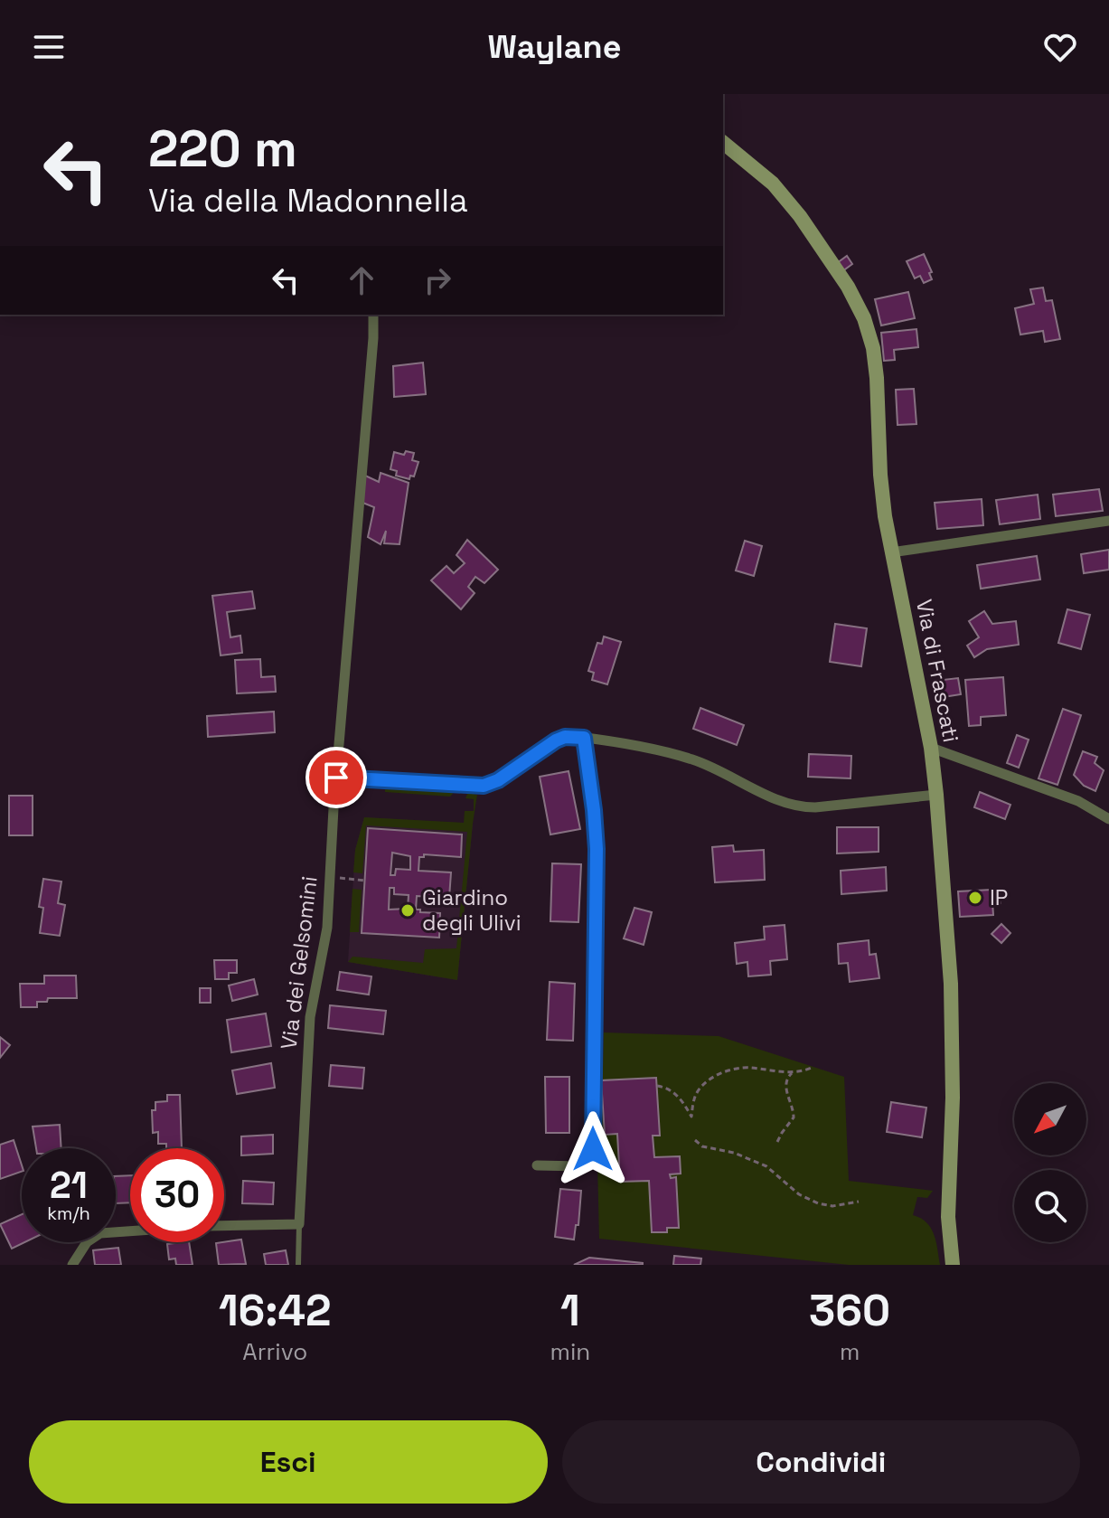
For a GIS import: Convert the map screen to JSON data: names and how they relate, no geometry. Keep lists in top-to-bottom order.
{
  "streets": {
    "main road": ["Via di Frascati"],
    "street": ["Via dei Gelsomini"]
  },
  "places": ["IP", "Giardino degli Ulivi"],
  "north": "bottom left",
  "page": {
    "header": "Waylane",
    "turn": ["220 m", "Via della Madonnella"],
    "speed": "21 km/h",
    "limit": "30",
    "eta": [
      "16:42",
      "Arrivo",
      "1",
      "min",
      "360",
      "m"
    ],
    "buttons": ["Esci", "Condividi"]
  }
}
